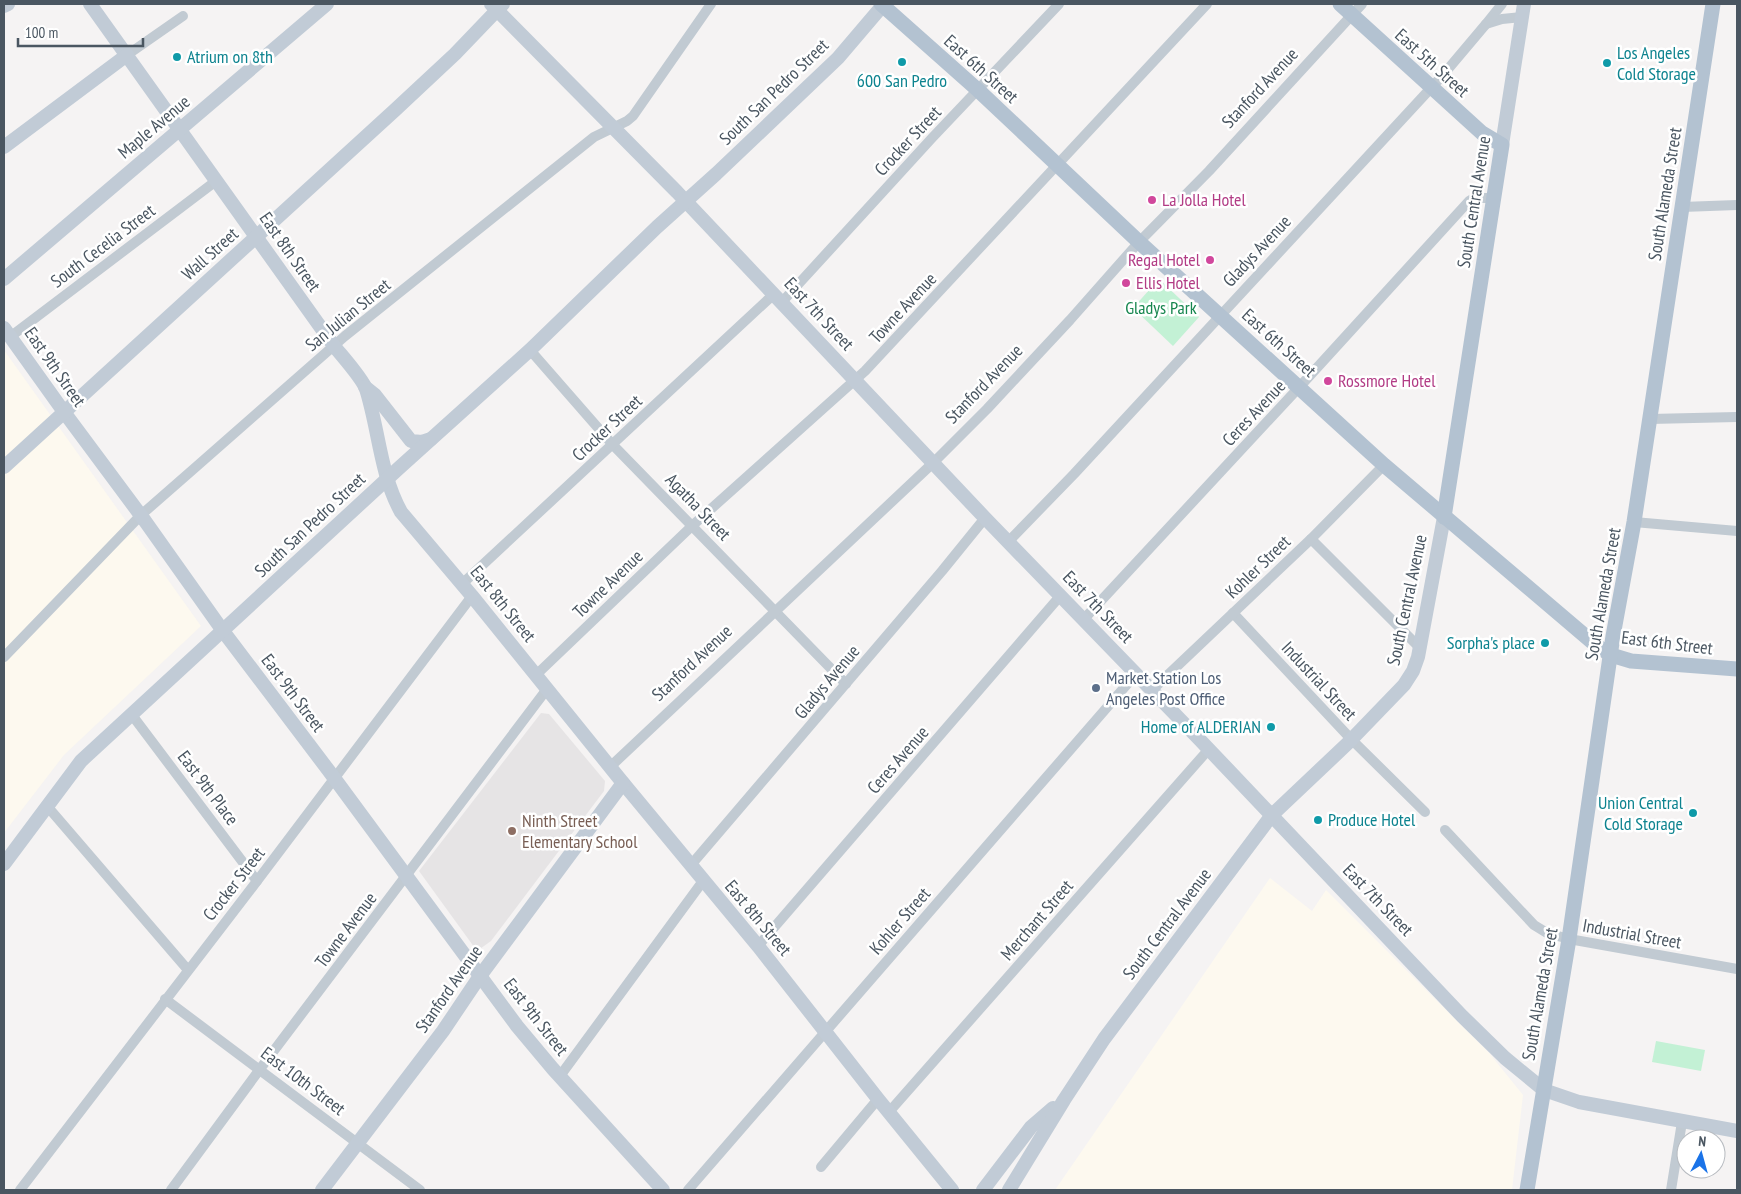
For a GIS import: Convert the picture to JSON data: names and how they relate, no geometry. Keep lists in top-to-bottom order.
{
  "streets": {
    "main road": [
      "East 5th Street",
      "East 6th Street",
      "Stanford Avenue",
      "South San Pedro Street",
      "Maple Avenue",
      "South Alameda Street",
      "South Central Avenue",
      "East 8th Street",
      "Wall Street",
      "East 7th Street",
      "East 9th Street"
    ],
    "street": [
      "Crocker Street",
      "South Cecelia Street",
      "Gladys Avenue",
      "Towne Avenue",
      "San Julian Street",
      "Ceres Avenue",
      "Agatha Street",
      "Kohler Street",
      "Industrial Street",
      "East 9th Place",
      "Merchant Street",
      "East 10th Street"
    ]
  },
  "crossings": [
    ["East 5th Street", "Stanford Avenue"],
    ["East 5th Street", "South Central Avenue"],
    ["East 5th Street", "Gladys Avenue"],
    ["East 6th Street", "Stanford Avenue"],
    ["East 6th Street", "South San Pedro Street"],
    ["East 6th Street", "Crocker Street"],
    ["East 6th Street", "South Alameda Street"],
    ["East 6th Street", "South Central Avenue"],
    ["East 6th Street", "Gladys Avenue"],
    ["East 6th Street", "Towne Avenue"],
    ["East 6th Street", "Ceres Avenue"],
    ["East 6th Street", "Kohler Street"],
    ["Stanford Avenue", "East 8th Street"],
    ["Stanford Avenue", "East 7th Street"],
    ["Stanford Avenue", "East 9th Street"],
    ["Stanford Avenue", "Agatha Street"],
    ["Stanford Avenue", "East 10th Street"],
    ["South San Pedro Street", "East 8th Street"],
    ["South San Pedro Street", "East 7th Street"],
    ["South San Pedro Street", "East 9th Street"],
    ["South San Pedro Street", "Agatha Street"],
    ["South San Pedro Street", "East 9th Place"],
    ["Maple Avenue", "East 8th Street"],
    ["Crocker Street", "East 8th Street"],
    ["Crocker Street", "East 7th Street"],
    ["Crocker Street", "East 9th Street"],
    ["Crocker Street", "Agatha Street"],
    ["Crocker Street", "East 9th Place"],
    ["Crocker Street", "East 10th Street"],
    ["South Alameda Street", "East 7th Street"],
    ["South Alameda Street", "Industrial Street"],
    ["South Central Avenue", "East 7th Street"],
    ["South Central Avenue", "Ceres Avenue"],
    ["South Central Avenue", "Industrial Street"],
    ["South Cecelia Street", "East 8th Street"],
    ["South Cecelia Street", "East 9th Street"],
    ["Gladys Avenue", "East 8th Street"],
    ["Gladys Avenue", "East 7th Street"],
    ["Gladys Avenue", "Agatha Street"],
    ["East 8th Street", "Wall Street"],
    ["East 8th Street", "Towne Avenue"],
    ["East 8th Street", "San Julian Street"],
    ["East 8th Street", "Ceres Avenue"],
    ["East 8th Street", "Kohler Street"],
    ["East 8th Street", "Merchant Street"],
    ["Wall Street", "East 7th Street"],
    ["Wall Street", "East 9th Street"],
    ["Towne Avenue", "East 7th Street"],
    ["Towne Avenue", "East 9th Street"],
    ["Towne Avenue", "Agatha Street"],
    ["Towne Avenue", "East 10th Street"],
    ["East 7th Street", "San Julian Street"],
    ["East 7th Street", "Ceres Avenue"],
    ["East 7th Street", "Kohler Street"],
    ["East 7th Street", "Merchant Street"],
    ["San Julian Street", "East 9th Street"],
    ["Kohler Street", "Industrial Street"]
  ],
  "parks": ["Gladys Park"],
  "places": [
    "Atrium on 8th",
    "600 San Pedro",
    "Los Angeles Cold Storage",
    "La Jolla Hotel",
    "Regal Hotel",
    "Ellis Hotel",
    "Rossmore Hotel",
    "Sorpha's place",
    "Market Station Los Angeles Post Office",
    "Home of ALDERIAN",
    "Union Central Cold Storage",
    "Produce Hotel",
    "Ninth Street Elementary School"
  ],
  "scale_bar": "100 m",
  "north": "top"
}
